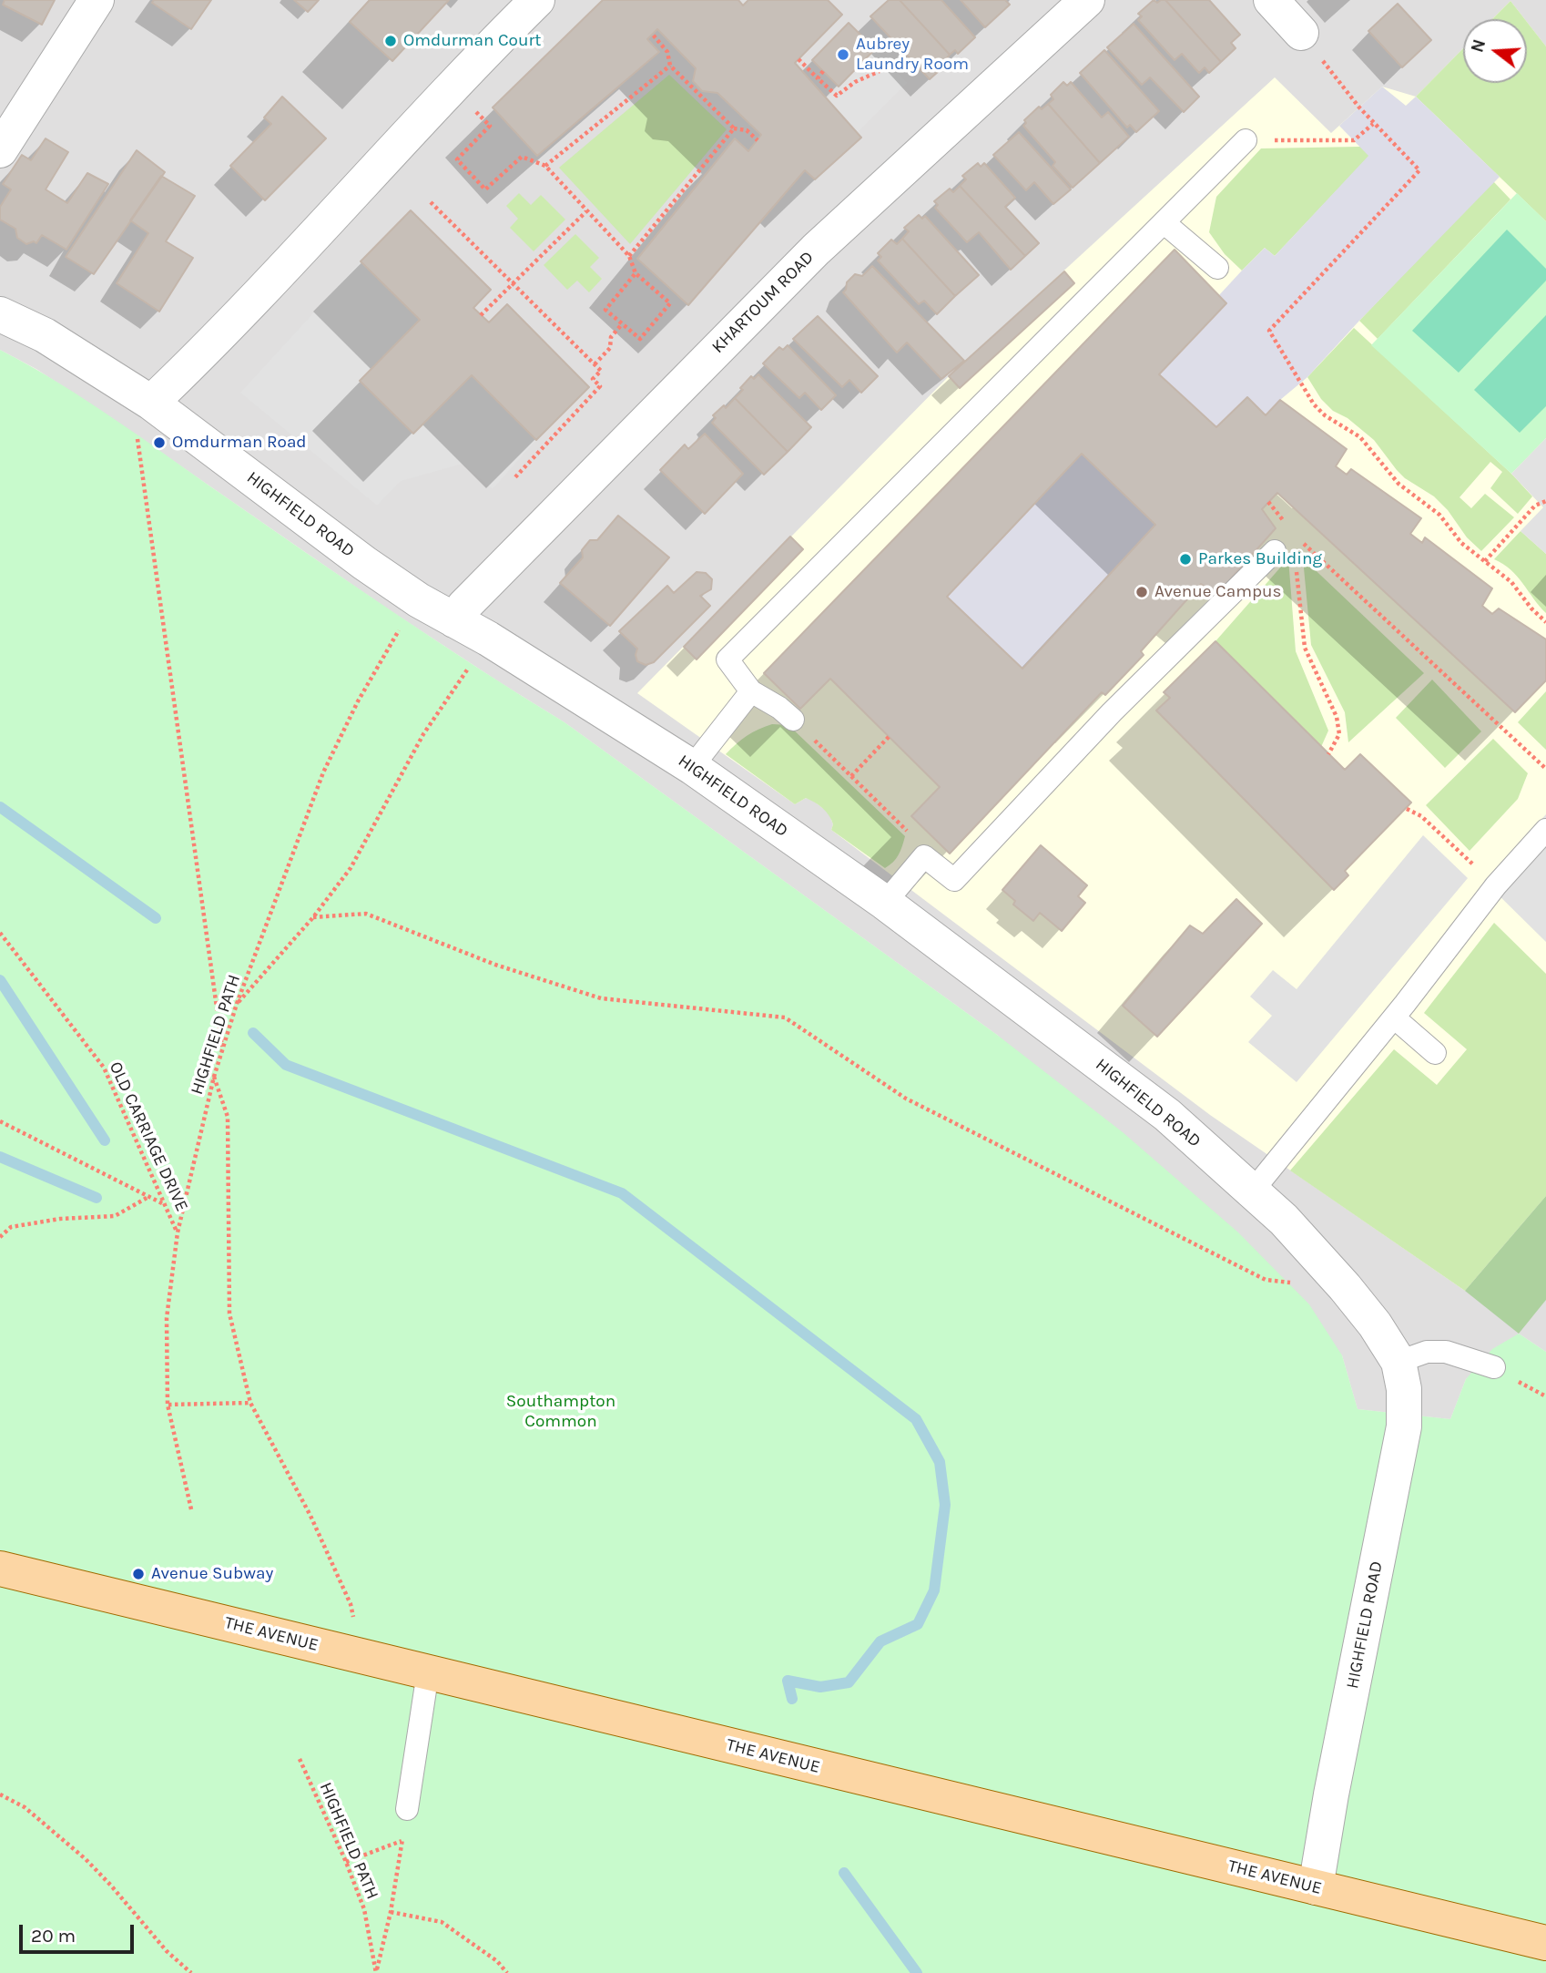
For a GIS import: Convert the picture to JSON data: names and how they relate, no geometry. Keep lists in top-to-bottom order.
{
  "streets": {
    "main road": ["THE AVENUE"],
    "street": ["KHARTOUM ROAD", "HIGHFIELD ROAD"],
    "path": ["HIGHFIELD PATH", "OLD CARRIAGE DRIVE"]
  },
  "crossings": [
    ["KHARTOUM ROAD", "HIGHFIELD ROAD"],
    ["HIGHFIELD ROAD", "HIGHFIELD PATH"],
    ["HIGHFIELD ROAD", "THE AVENUE"],
    ["HIGHFIELD PATH", "OLD CARRIAGE DRIVE"]
  ],
  "parks": ["Southampton Common"],
  "places": [
    "Omdurman Court",
    "Aubrey Laundry Room",
    "Omdurman Road",
    "Parkes Building",
    "Avenue Campus",
    "Avenue Subway"
  ],
  "scale_bar": "20 m",
  "north": "left"
}
